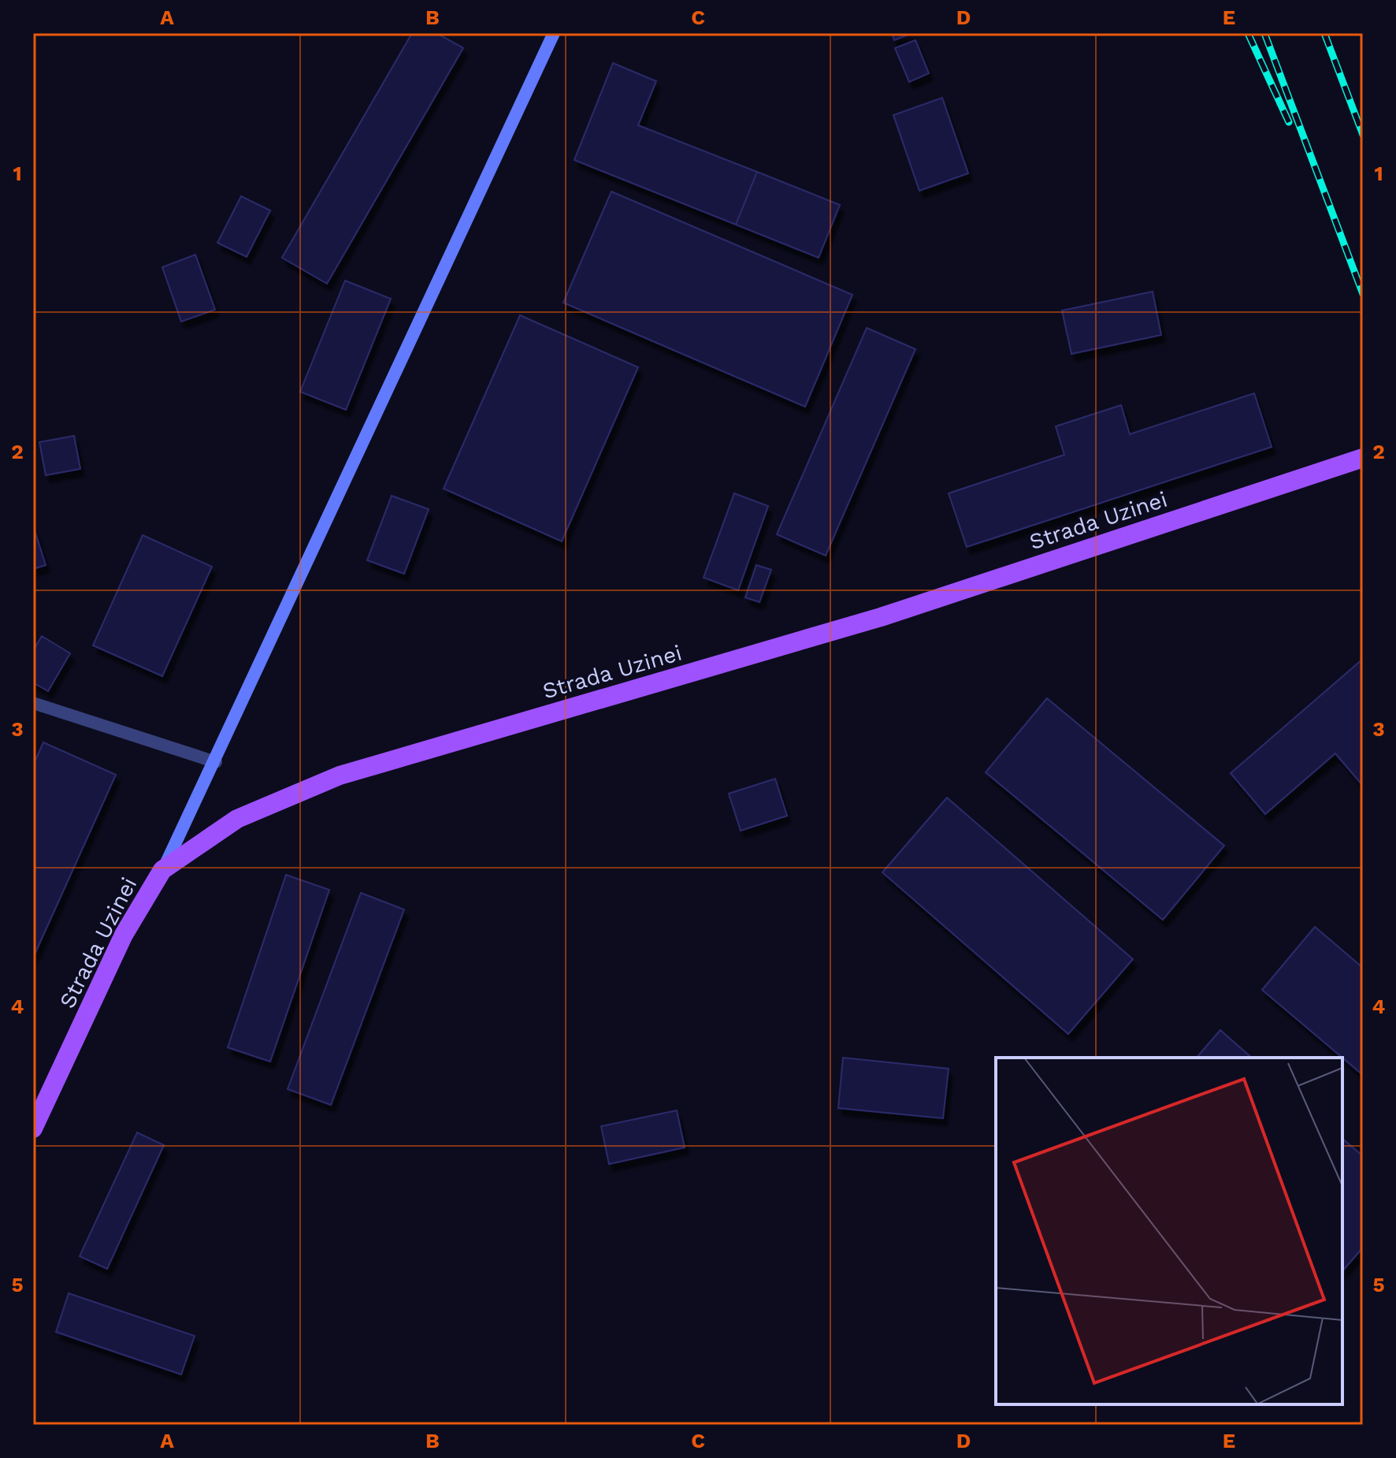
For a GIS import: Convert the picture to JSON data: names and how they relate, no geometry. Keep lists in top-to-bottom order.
{
  "streets": {
    "main road": ["Strada Uzinei"]
  },
  "grid": {
    "columns": [
      "A",
      "B",
      "C",
      "D",
      "E"
    ],
    "rows": [
      "1",
      "2",
      "3",
      "4",
      "5"
    ]
  }
}
